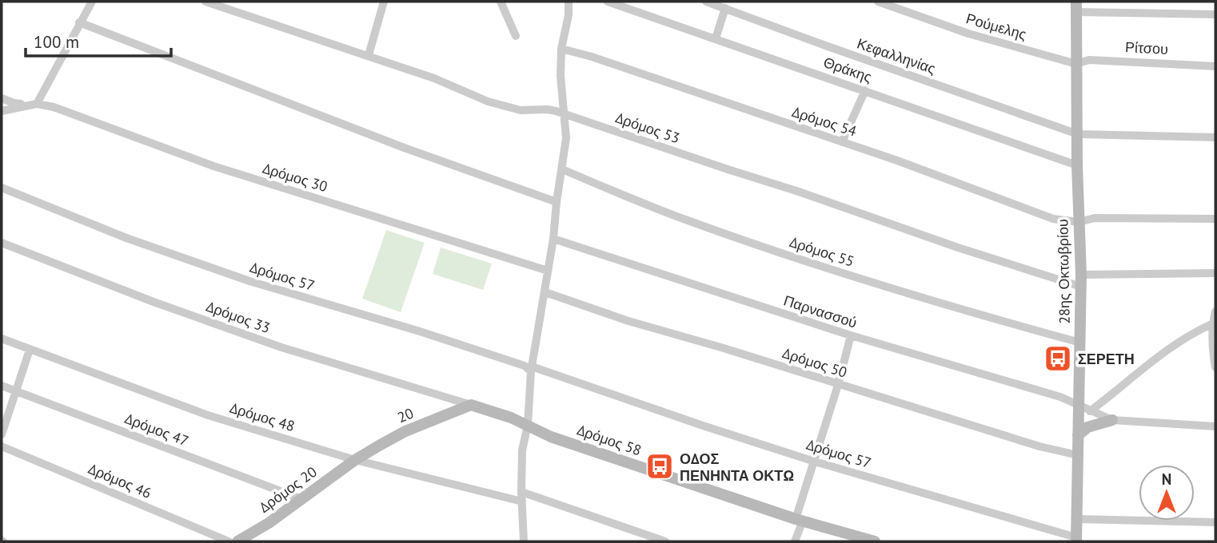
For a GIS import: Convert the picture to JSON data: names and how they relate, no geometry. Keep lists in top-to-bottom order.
{
  "streets": {
    "street": [
      "Ρούμελης",
      "Ρίτσου",
      "Κεφαλληνίας",
      "Θράκης",
      "Δρόμος 54",
      "Δρόμος 53",
      "Δρόμος 30",
      "Δρόμος 55",
      "28ης Οκτωβρίου",
      "Δρόμος 57",
      "Παρνασσού",
      "Δρόμος 33",
      "Δρόμος 50",
      "20",
      "Δρόμος 48",
      "Δρόμος 47",
      "Δρόμος 58",
      "Δρόμος 46",
      "Δρόμος 20"
    ]
  },
  "crossings": [
    ["Ρούμελης", "Ρίτσου"],
    ["Ρούμελης", "28ης Οκτωβρίου"],
    ["Ρίτσου", "28ης Οκτωβρίου"],
    ["Κεφαλληνίας", "28ης Οκτωβρίου"],
    ["Θράκης", "28ης Οκτωβρίου"],
    ["Δρόμος 54", "28ης Οκτωβρίου"],
    ["Δρόμος 53", "28ης Οκτωβρίου"],
    ["Δρόμος 55", "28ης Οκτωβρίου"],
    ["28ης Οκτωβρίου", "Δρόμος 57"],
    ["28ης Οκτωβρίου", "Παρνασσού"],
    ["28ης Οκτωβρίου", "Δρόμος 50"],
    ["Δρόμος 33", "20"],
    ["Δρόμος 33", "Δρόμος 58"],
    ["20", "Δρόμος 48"],
    ["20", "Δρόμος 58"],
    ["20", "Δρόμος 20"],
    ["Δρόμος 48", "Δρόμος 20"],
    ["Δρόμος 47", "Δρόμος 20"]
  ],
  "places": {
    "bus stop": ["ΣΕΡΕΤΗ", "ΟΔΟΣ ΠΕΝΗΝΤΑ ΟΚΤΩ"]
  },
  "scale_bar": "100 m",
  "north": "top"
}
